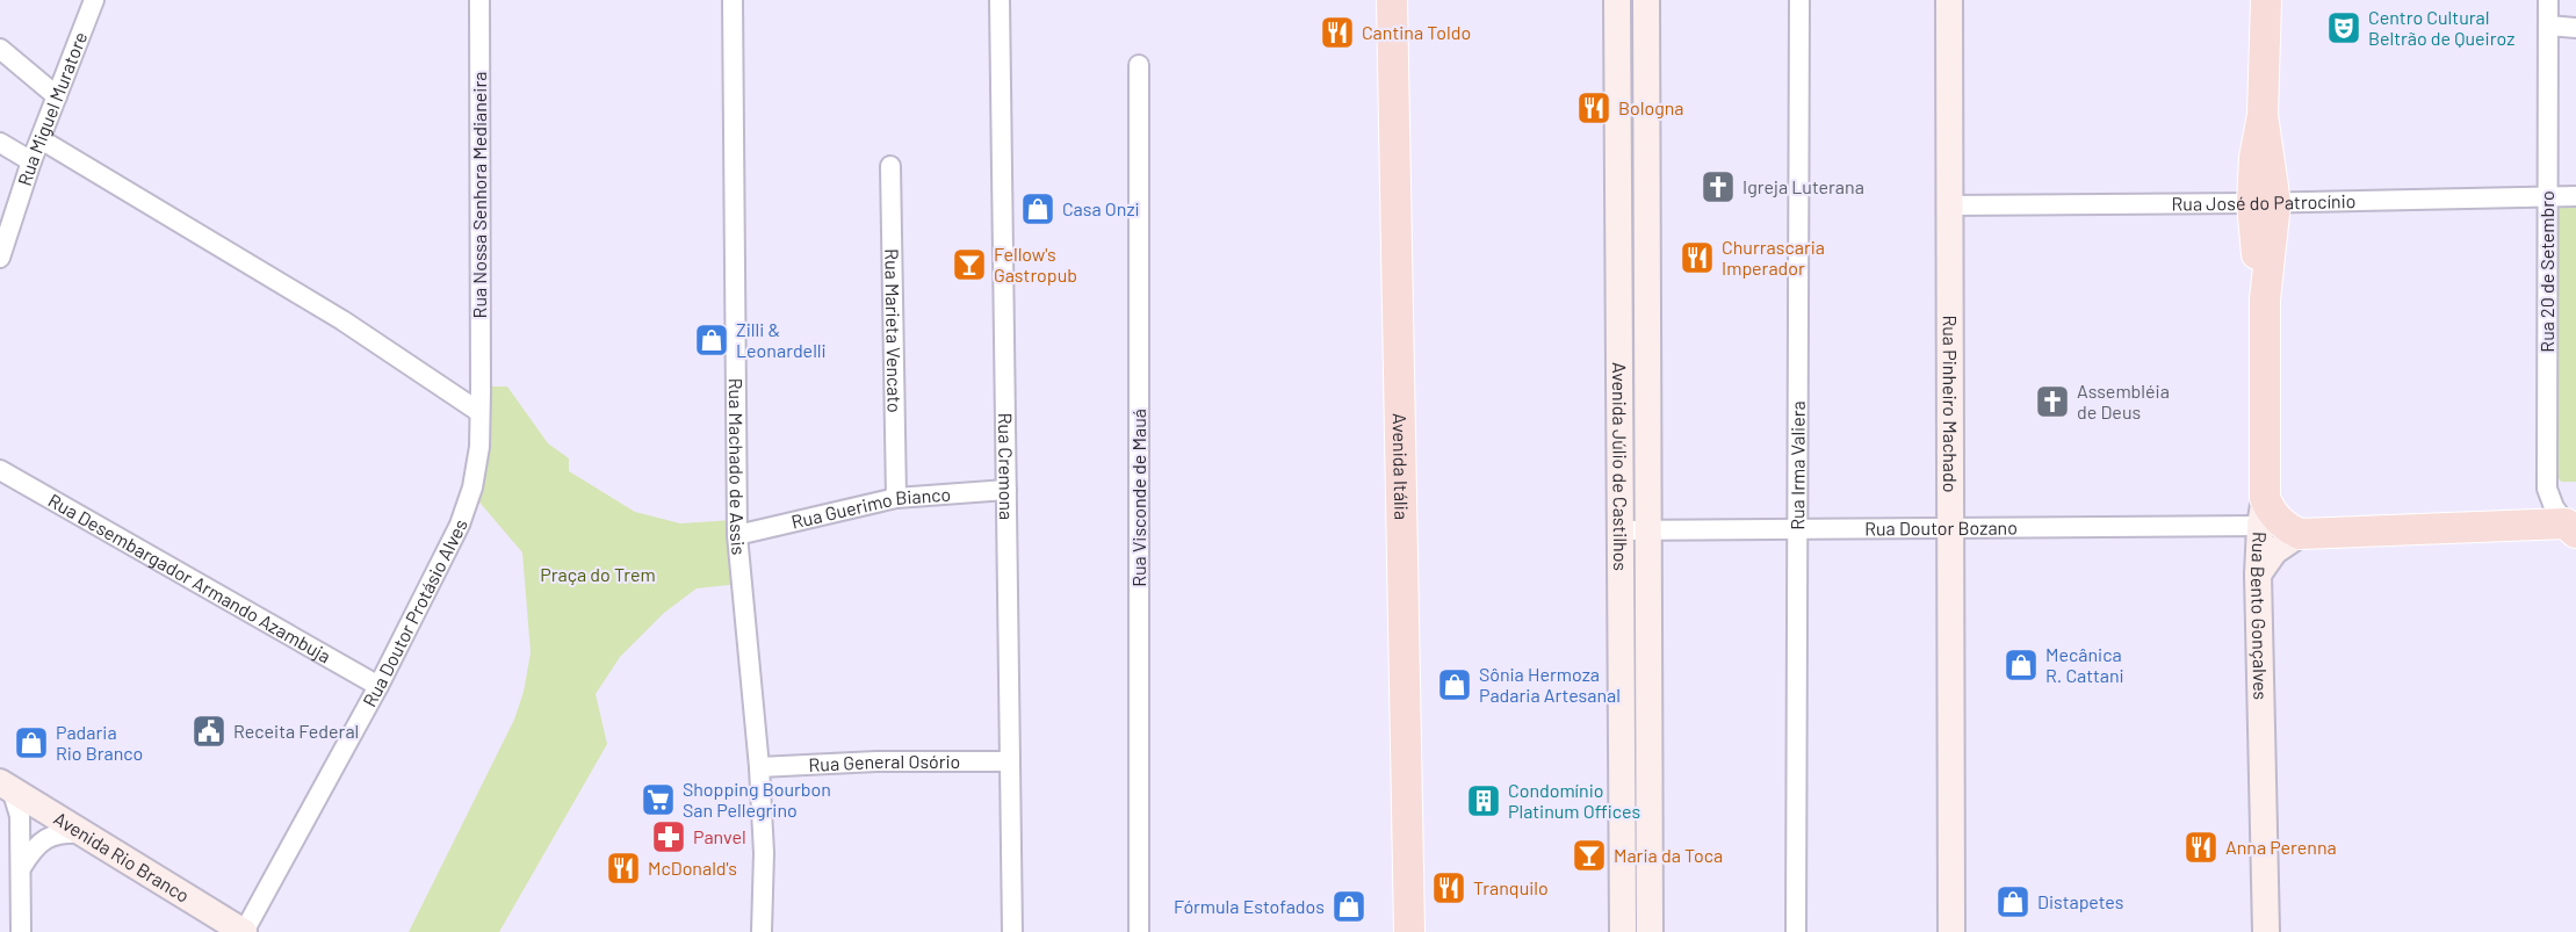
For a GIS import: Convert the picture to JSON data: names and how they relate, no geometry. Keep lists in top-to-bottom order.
{
  "streets": {
    "main road": ["Avenida Itália", "Rua Bento Gonçalves"],
    "street": [
      "Rua Miguel Muratore",
      "Rua Nossa Senhora Medianeira",
      "Rua José do Patrocínio",
      "Rua 20 de Setembro",
      "Rua Marieta Vencato",
      "Rua Pinheiro Machado",
      "Rua Irma Valiera",
      "Rua Machado de Assis",
      "Rua Cremona",
      "Avenida Júlio de Castilhos",
      "Rua Visconde de Mauá",
      "Rua Guerimo Bianco",
      "Rua Doutor Bozano",
      "Rua Desembargador Armando Azambuja",
      "Rua Doutor Protásio Alves",
      "Rua General Osório",
      "Avenida Rio Branco"
    ]
  },
  "crossings": [
    ["Rua Nossa Senhora Medianeira", "Rua Doutor Protásio Alves"],
    ["Rua José do Patrocínio", "Rua 20 de Setembro"],
    ["Rua José do Patrocínio", "Rua Pinheiro Machado"],
    ["Rua José do Patrocínio", "Rua Bento Gonçalves"],
    ["Rua Marieta Vencato", "Rua Guerimo Bianco"],
    ["Rua Pinheiro Machado", "Rua Doutor Bozano"],
    ["Rua Irma Valiera", "Rua Doutor Bozano"],
    ["Rua Machado de Assis", "Rua Guerimo Bianco"],
    ["Rua Machado de Assis", "Rua General Osório"],
    ["Rua Cremona", "Rua Guerimo Bianco"],
    ["Rua Cremona", "Rua General Osório"],
    ["Avenida Júlio de Castilhos", "Rua Doutor Bozano"],
    ["Rua Doutor Bozano", "Rua Bento Gonçalves"],
    ["Rua Desembargador Armando Azambuja", "Rua Doutor Protásio Alves"],
    ["Rua Doutor Protásio Alves", "Avenida Rio Branco"]
  ],
  "parks": ["Praça do Trem"],
  "places": {
    "theatre": ["Centro Cultural Beltrão de Queiroz"],
    "restaurant": [
      "Cantina Toldo",
      "Bologna",
      "Churrascaria Imperador",
      "Anna Perenna",
      "McDonald's",
      "Tranquilo"
    ],
    "church": ["Igreja Luterana", "Assembléia de Deus"],
    "shop": [
      "Casa Onzi",
      "Zilli & Leonardelli",
      "Mecânica R. Cattani",
      "Sônia Hermoza Padaria Artesanal",
      "Padaria Rio Branco",
      "Distapetes",
      "Fórmula Estofados"
    ],
    "bar": ["Fellow's Gastropub", "Maria da Toca"],
    "public building": ["Receita Federal"],
    "supermarket": ["Shopping Bourbon San Pellegrino"],
    "building": ["Condomínio Platinum Offices"],
    "pharmacy": ["Panvel"]
  }
}
